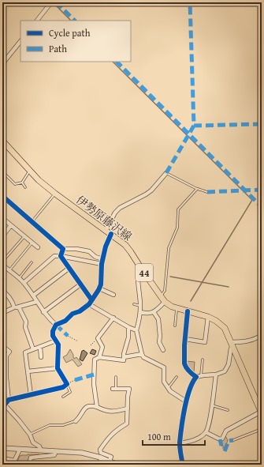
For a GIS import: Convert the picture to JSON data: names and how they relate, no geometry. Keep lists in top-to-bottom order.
{
  "streets": {
    "main road": ["伊勢原藤沢線", "44"]
  },
  "legend": ["Cycle path", "Path"],
  "scale_bar": "100 m"
}
